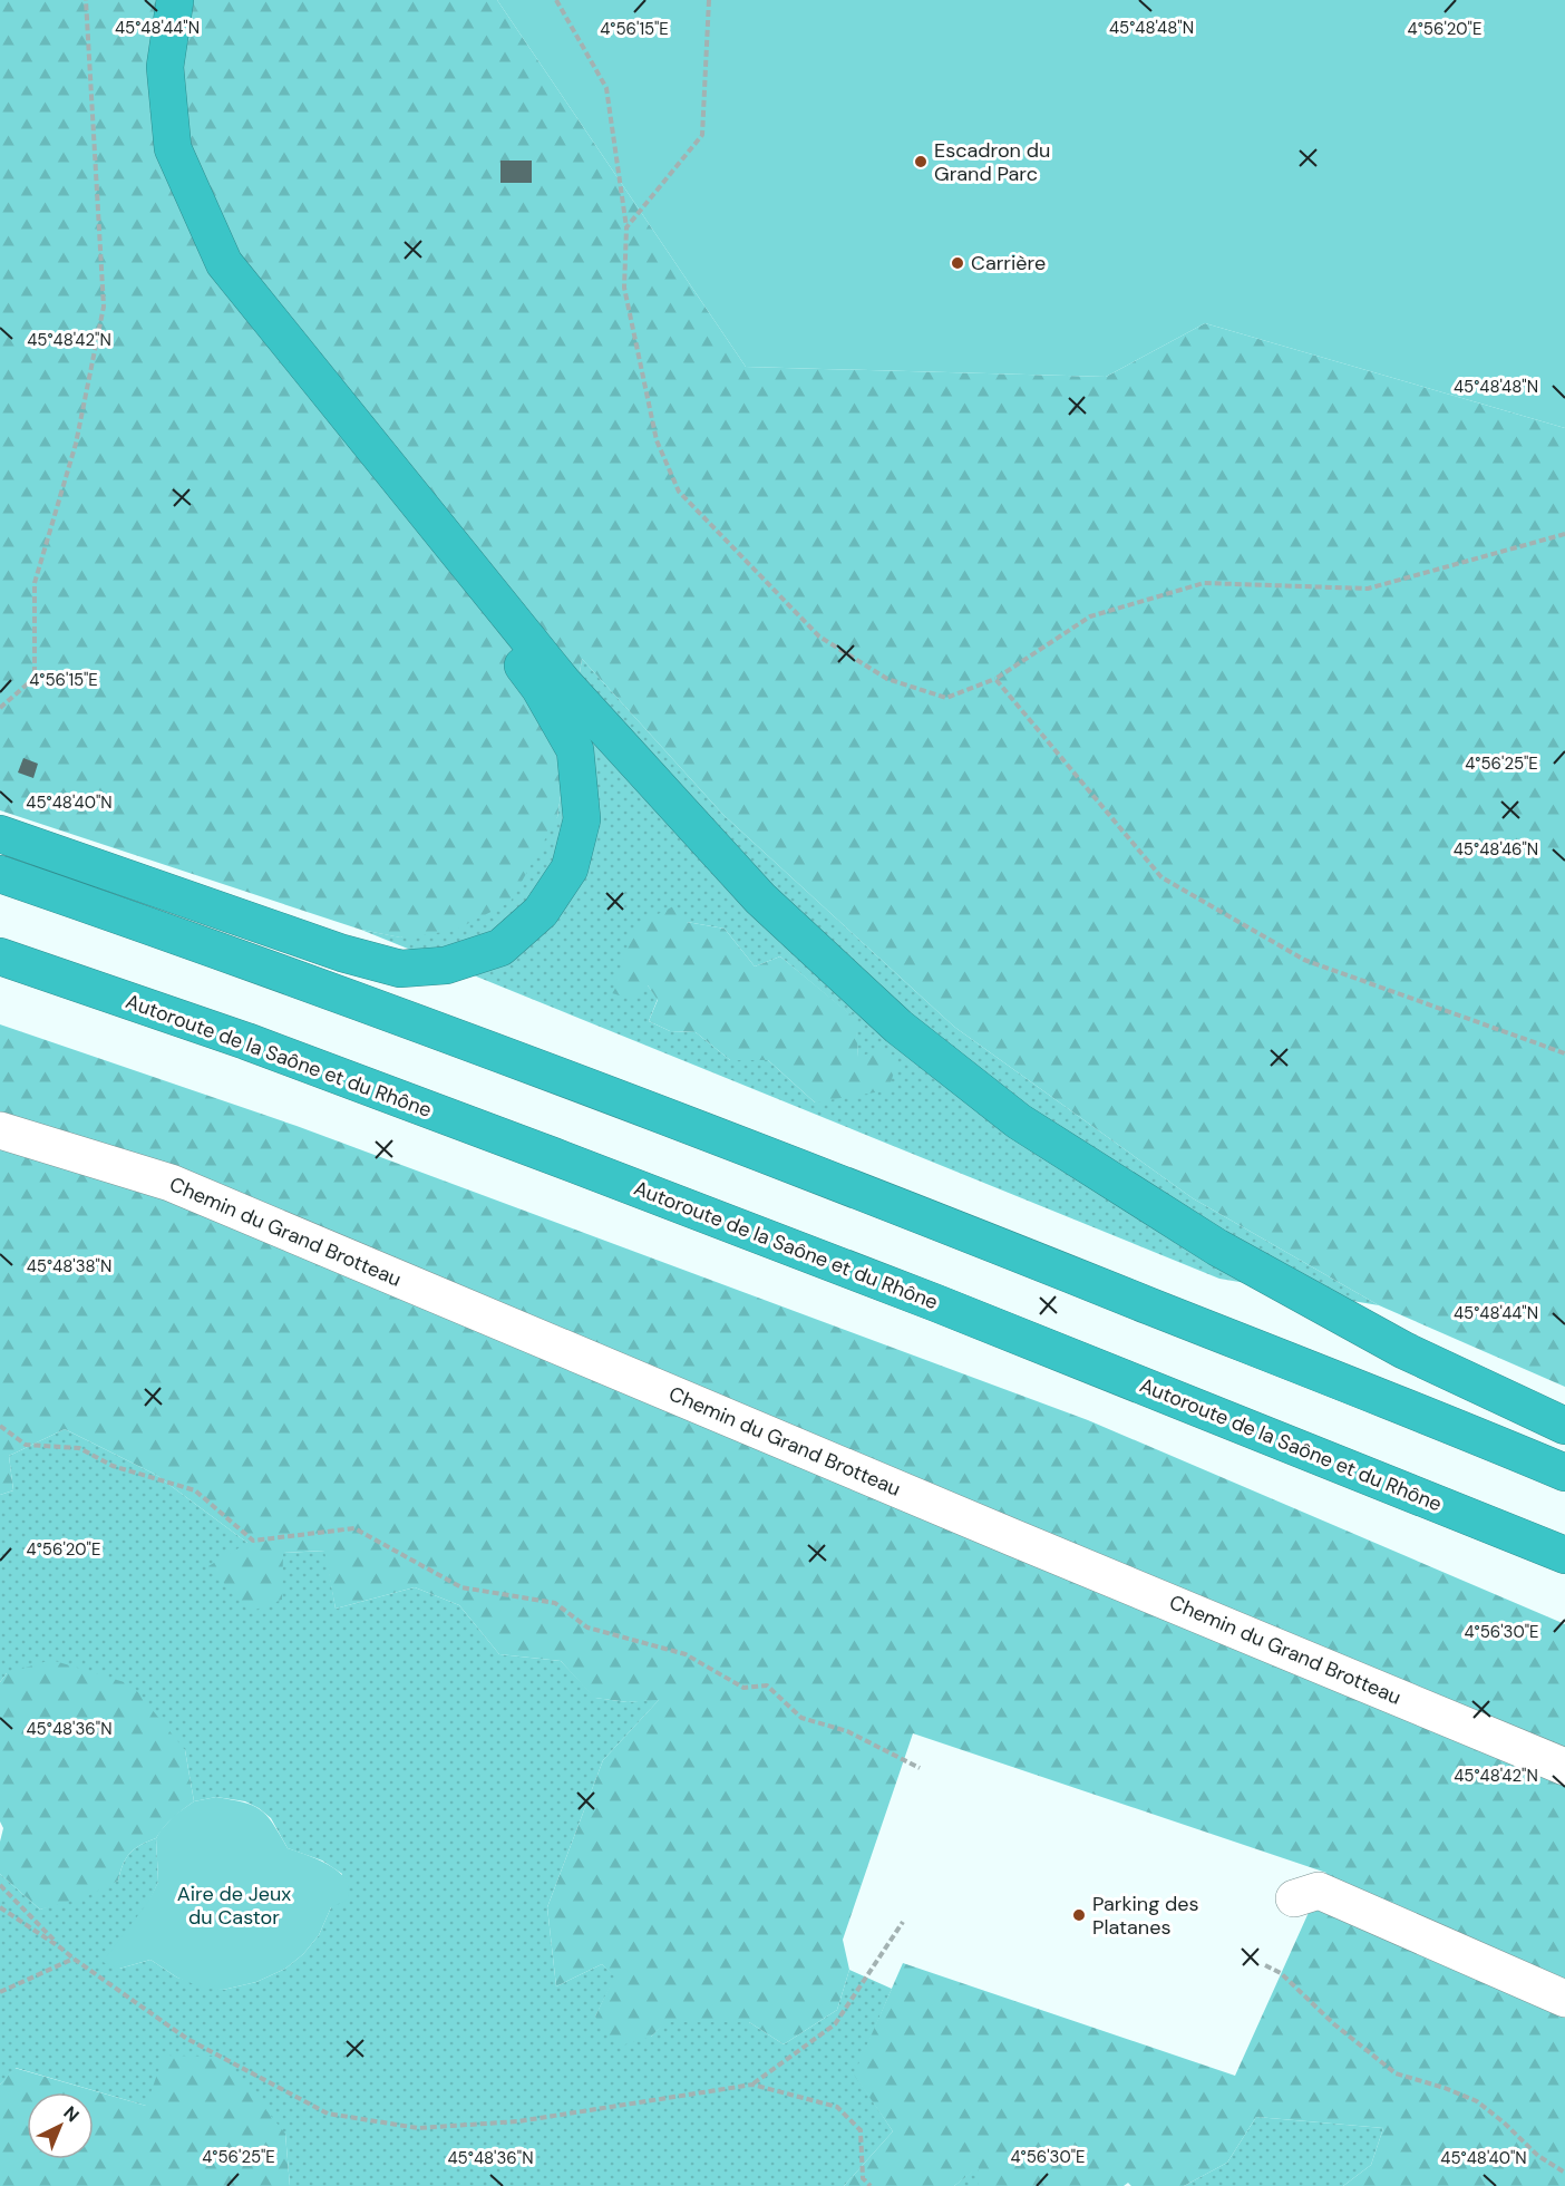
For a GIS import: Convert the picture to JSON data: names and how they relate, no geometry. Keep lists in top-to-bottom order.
{
  "streets": {
    "highway": ["Autoroute de la Saône et du Rhône"],
    "street": ["Chemin du Grand Brotteau"]
  },
  "parks": ["Aire de Jeux du Castor"],
  "places": ["Escadron du Grand Parc", "Carrière", "Parking des Platanes"],
  "north": "top right",
  "coordinates": [
    "45°48'48\"N",
    "45°48'44\"N",
    "4°56'15\"E",
    "4°56'20\"E",
    "45°48'42\"N",
    "4°56'25\"E",
    "45°48'40\"N",
    "45°48'46\"N",
    "45°48'38\"N",
    "4°56'30\"E",
    "45°48'36\"N"
  ]
}
